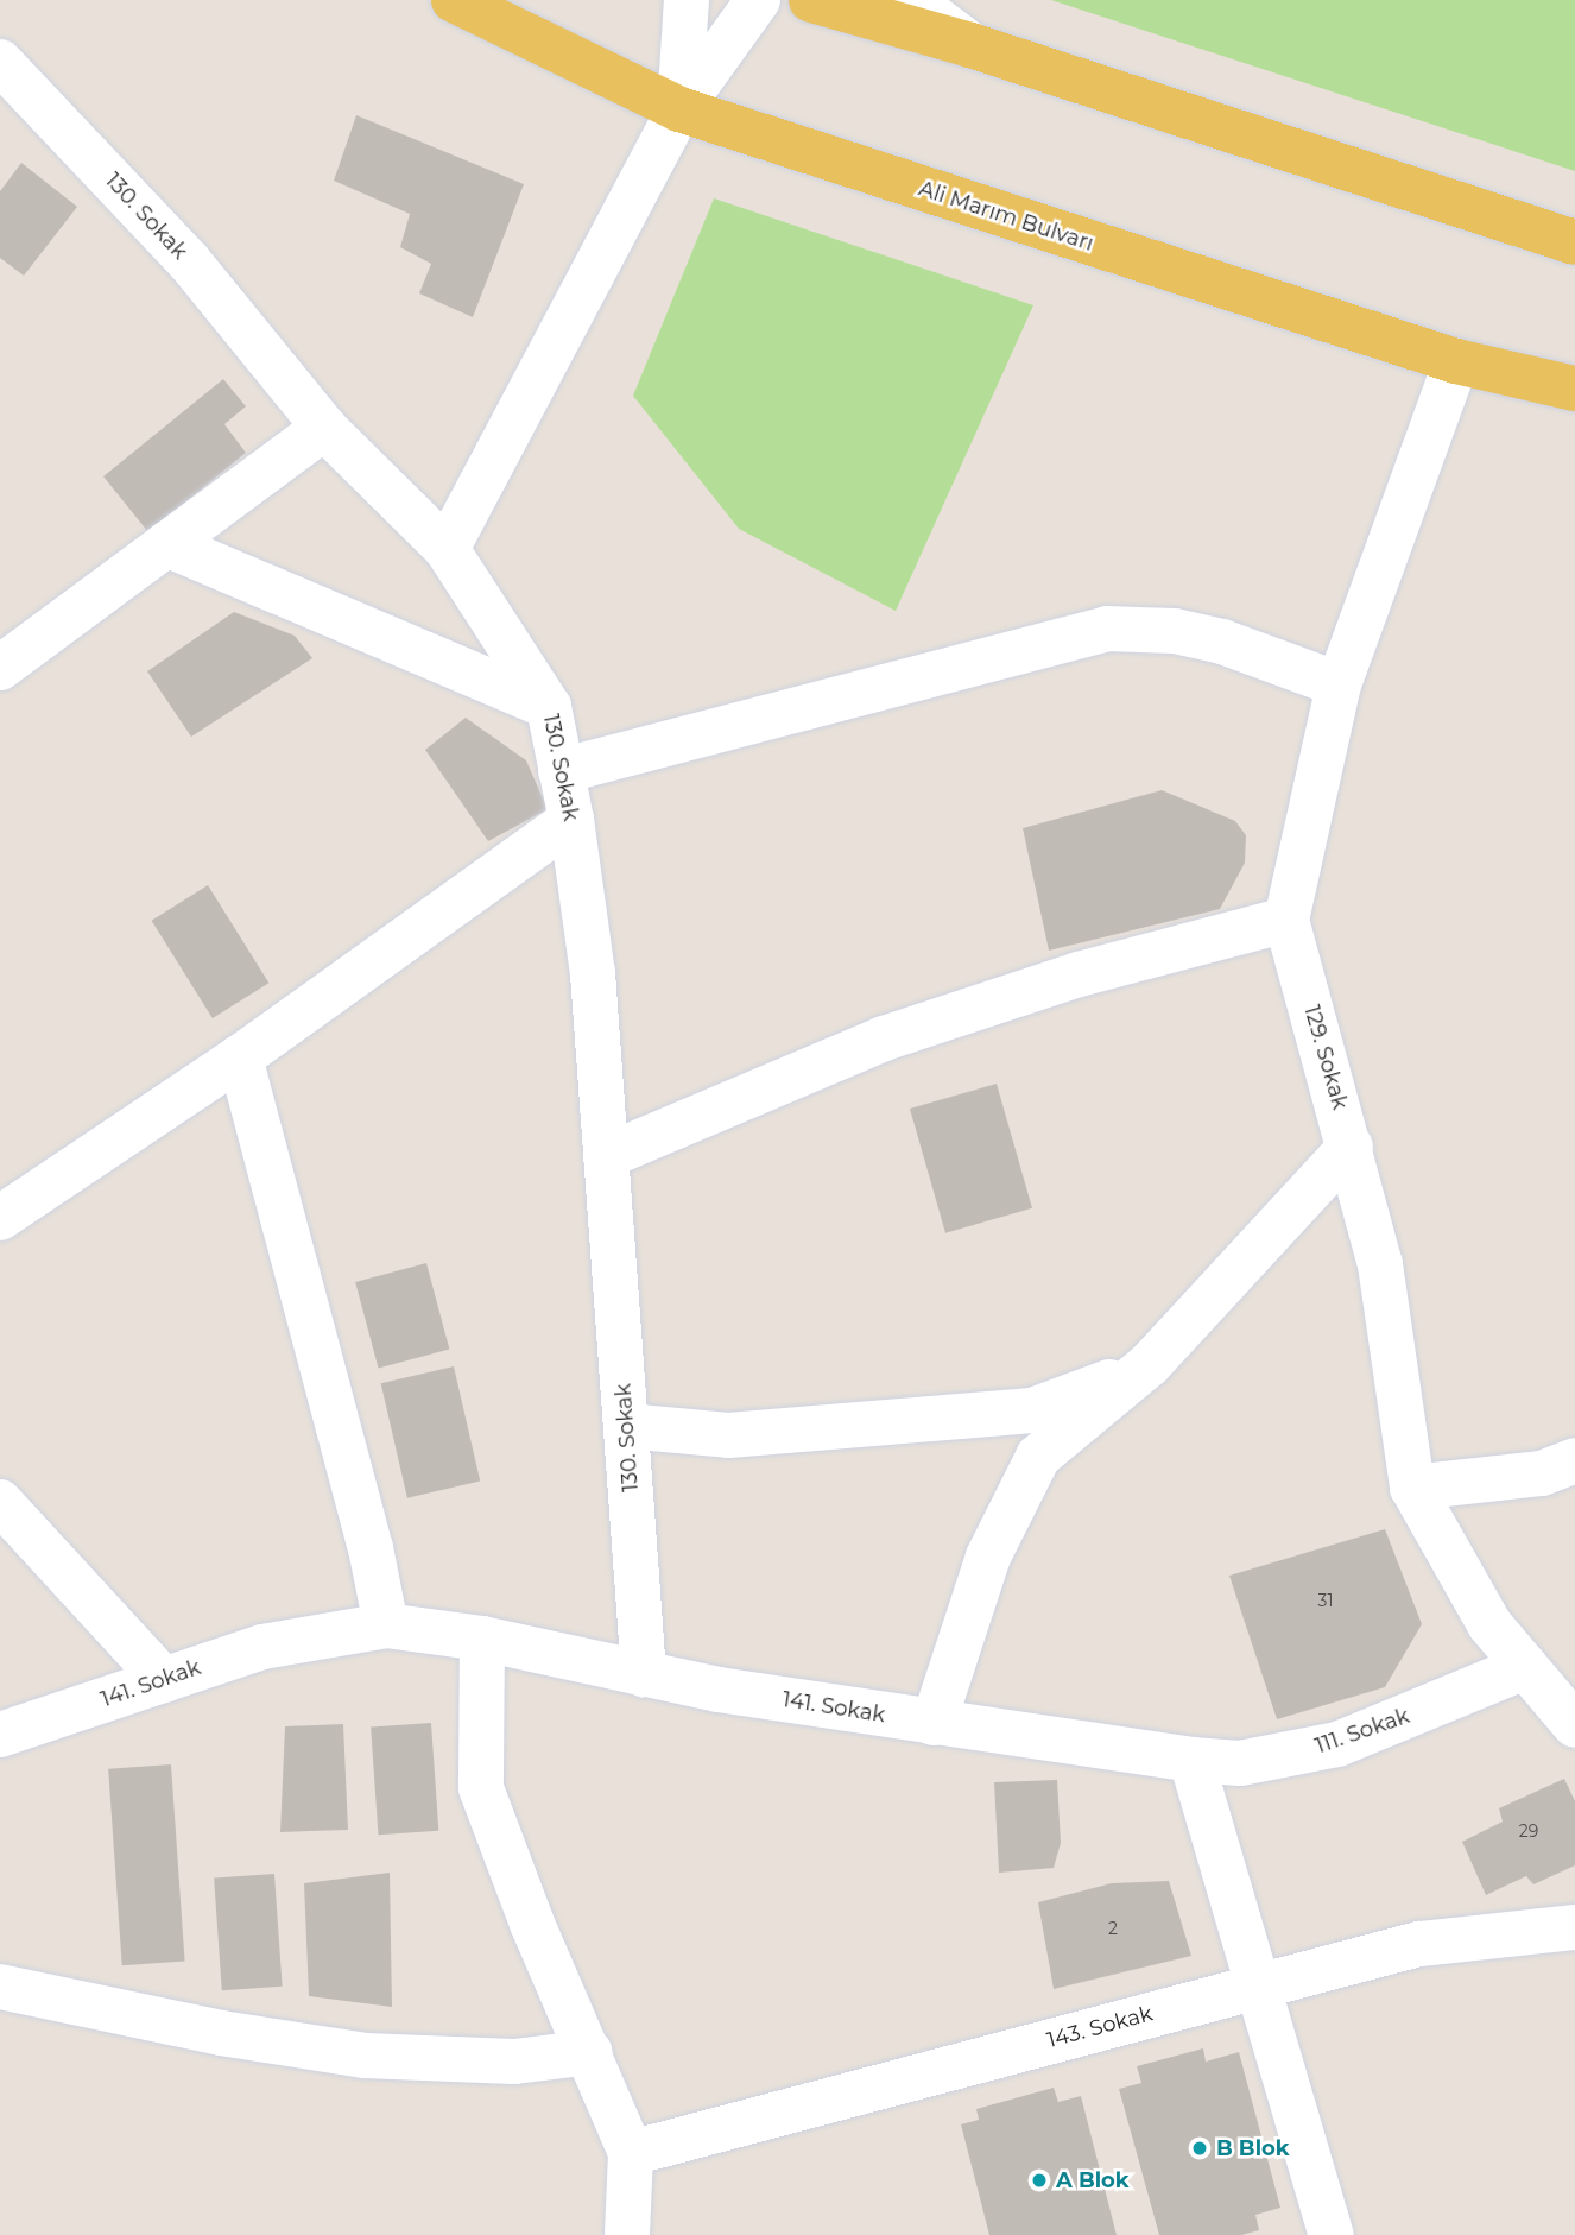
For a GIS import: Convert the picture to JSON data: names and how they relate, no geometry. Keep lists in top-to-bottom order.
{
  "streets": {
    "main road": ["Ali Marım Bulvarı"],
    "street": [
      "130. Sokak",
      "129. Sokak",
      "141. Sokak",
      "111. Sokak",
      "143. Sokak"
    ]
  },
  "crossings": [
    ["130. Sokak", "141. Sokak"],
    ["Ali Marım Bulvarı", "129. Sokak"],
    ["129. Sokak", "111. Sokak"],
    ["141. Sokak", "111. Sokak"]
  ],
  "places": ["B Blok", "A Blok"],
  "house_numbers": ["31", "29", "2"]
}
